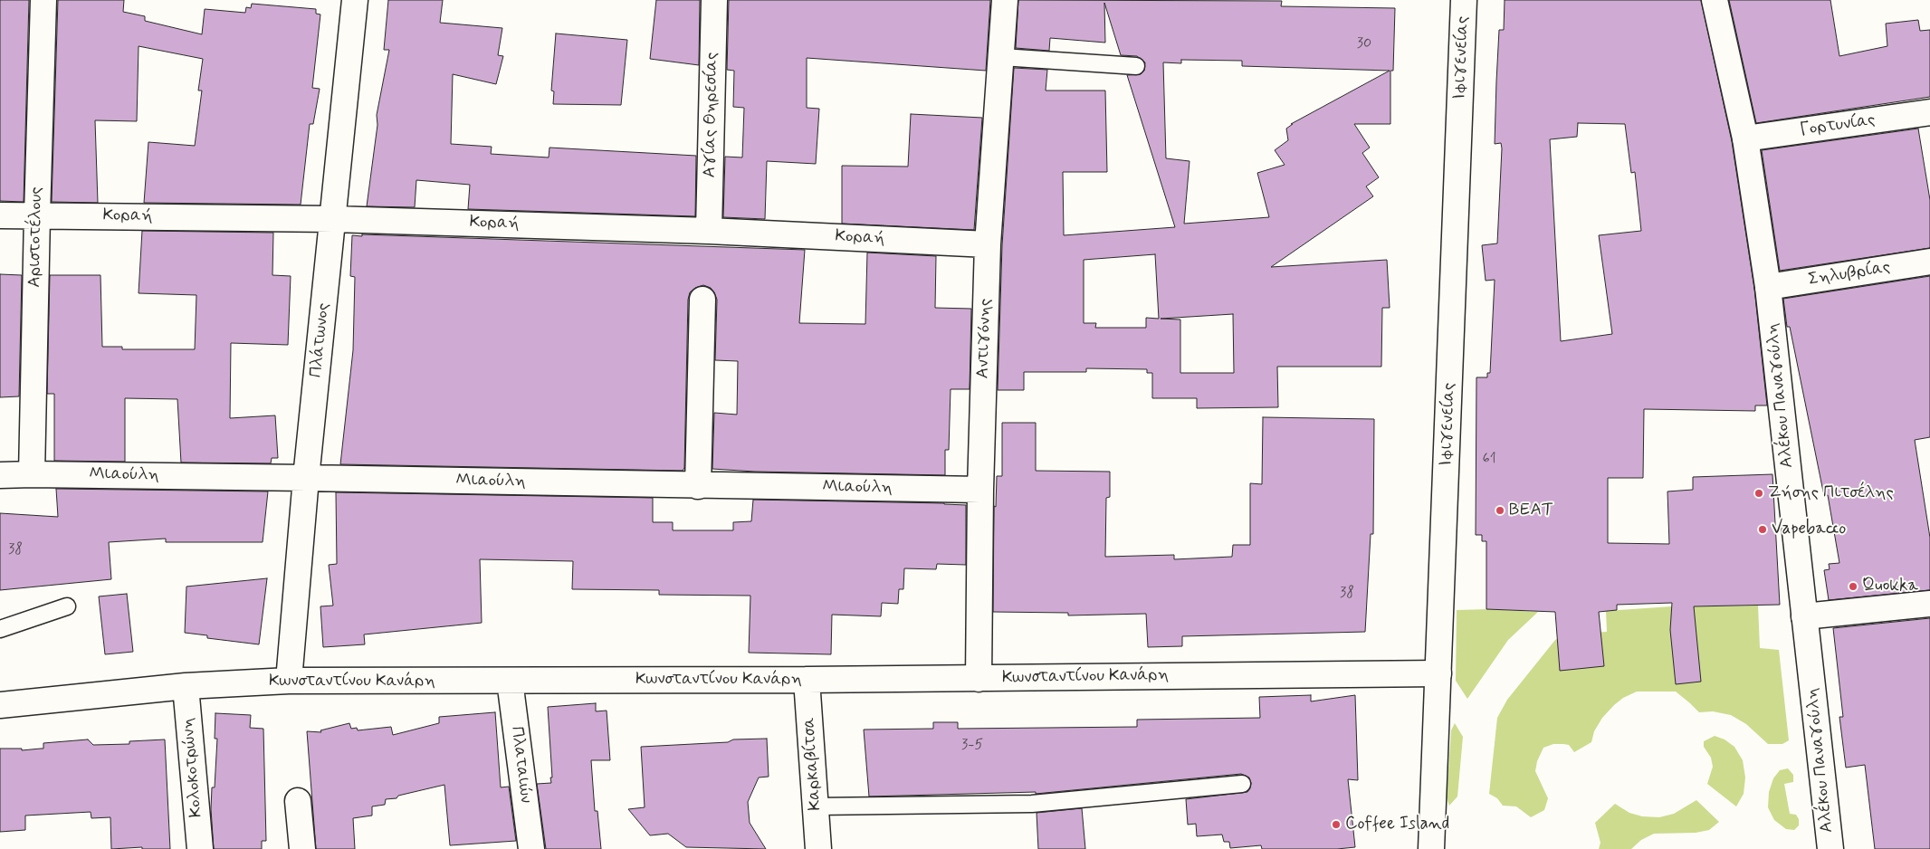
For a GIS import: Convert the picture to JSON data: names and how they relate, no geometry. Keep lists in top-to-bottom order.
{
  "streets": {
    "street": [
      "Ιφιγενείας",
      "Αγίας Θηρεσίας",
      "Γορτυνίας",
      "Κοραή",
      "Αριστοτέλους",
      "Σηλυβρίας",
      "Αντιγόνης",
      "Πλάτωνος",
      "Αλέκου Παναγούλη",
      "Μιαούλη",
      "Κωνσταντίνου Κανάρη",
      "Καρκαβίτσα",
      "Πλαταιών",
      "Κολοκοτρώνη"
    ]
  },
  "crossings": [
    ["Ιφιγενείας", "Κωνσταντίνου Κανάρη"],
    ["Αγίας Θηρεσίας", "Κοραή"],
    ["Γορτυνίας", "Αλέκου Παναγούλη"],
    ["Κοραή", "Αριστοτέλους"],
    ["Κοραή", "Αντιγόνης"],
    ["Κοραή", "Πλάτωνος"],
    ["Αριστοτέλους", "Μιαούλη"],
    ["Σηλυβρίας", "Αλέκου Παναγούλη"],
    ["Αντιγόνης", "Μιαούλη"],
    ["Αντιγόνης", "Κωνσταντίνου Κανάρη"],
    ["Πλάτωνος", "Μιαούλη"],
    ["Πλάτωνος", "Κωνσταντίνου Κανάρη"],
    ["Κωνσταντίνου Κανάρη", "Καρκαβίτσα"],
    ["Κωνσταντίνου Κανάρη", "Πλαταιών"],
    ["Κωνσταντίνου Κανάρη", "Κολοκοτρώνη"]
  ],
  "places": [
    "Ζήσης Πιτσέλης",
    "ΒΕΑΤ",
    "Vapebacco",
    "Quokka",
    "Coffee Island"
  ],
  "house_numbers": [
    "30",
    "61",
    "38",
    "38",
    "3-5"
  ]
}
